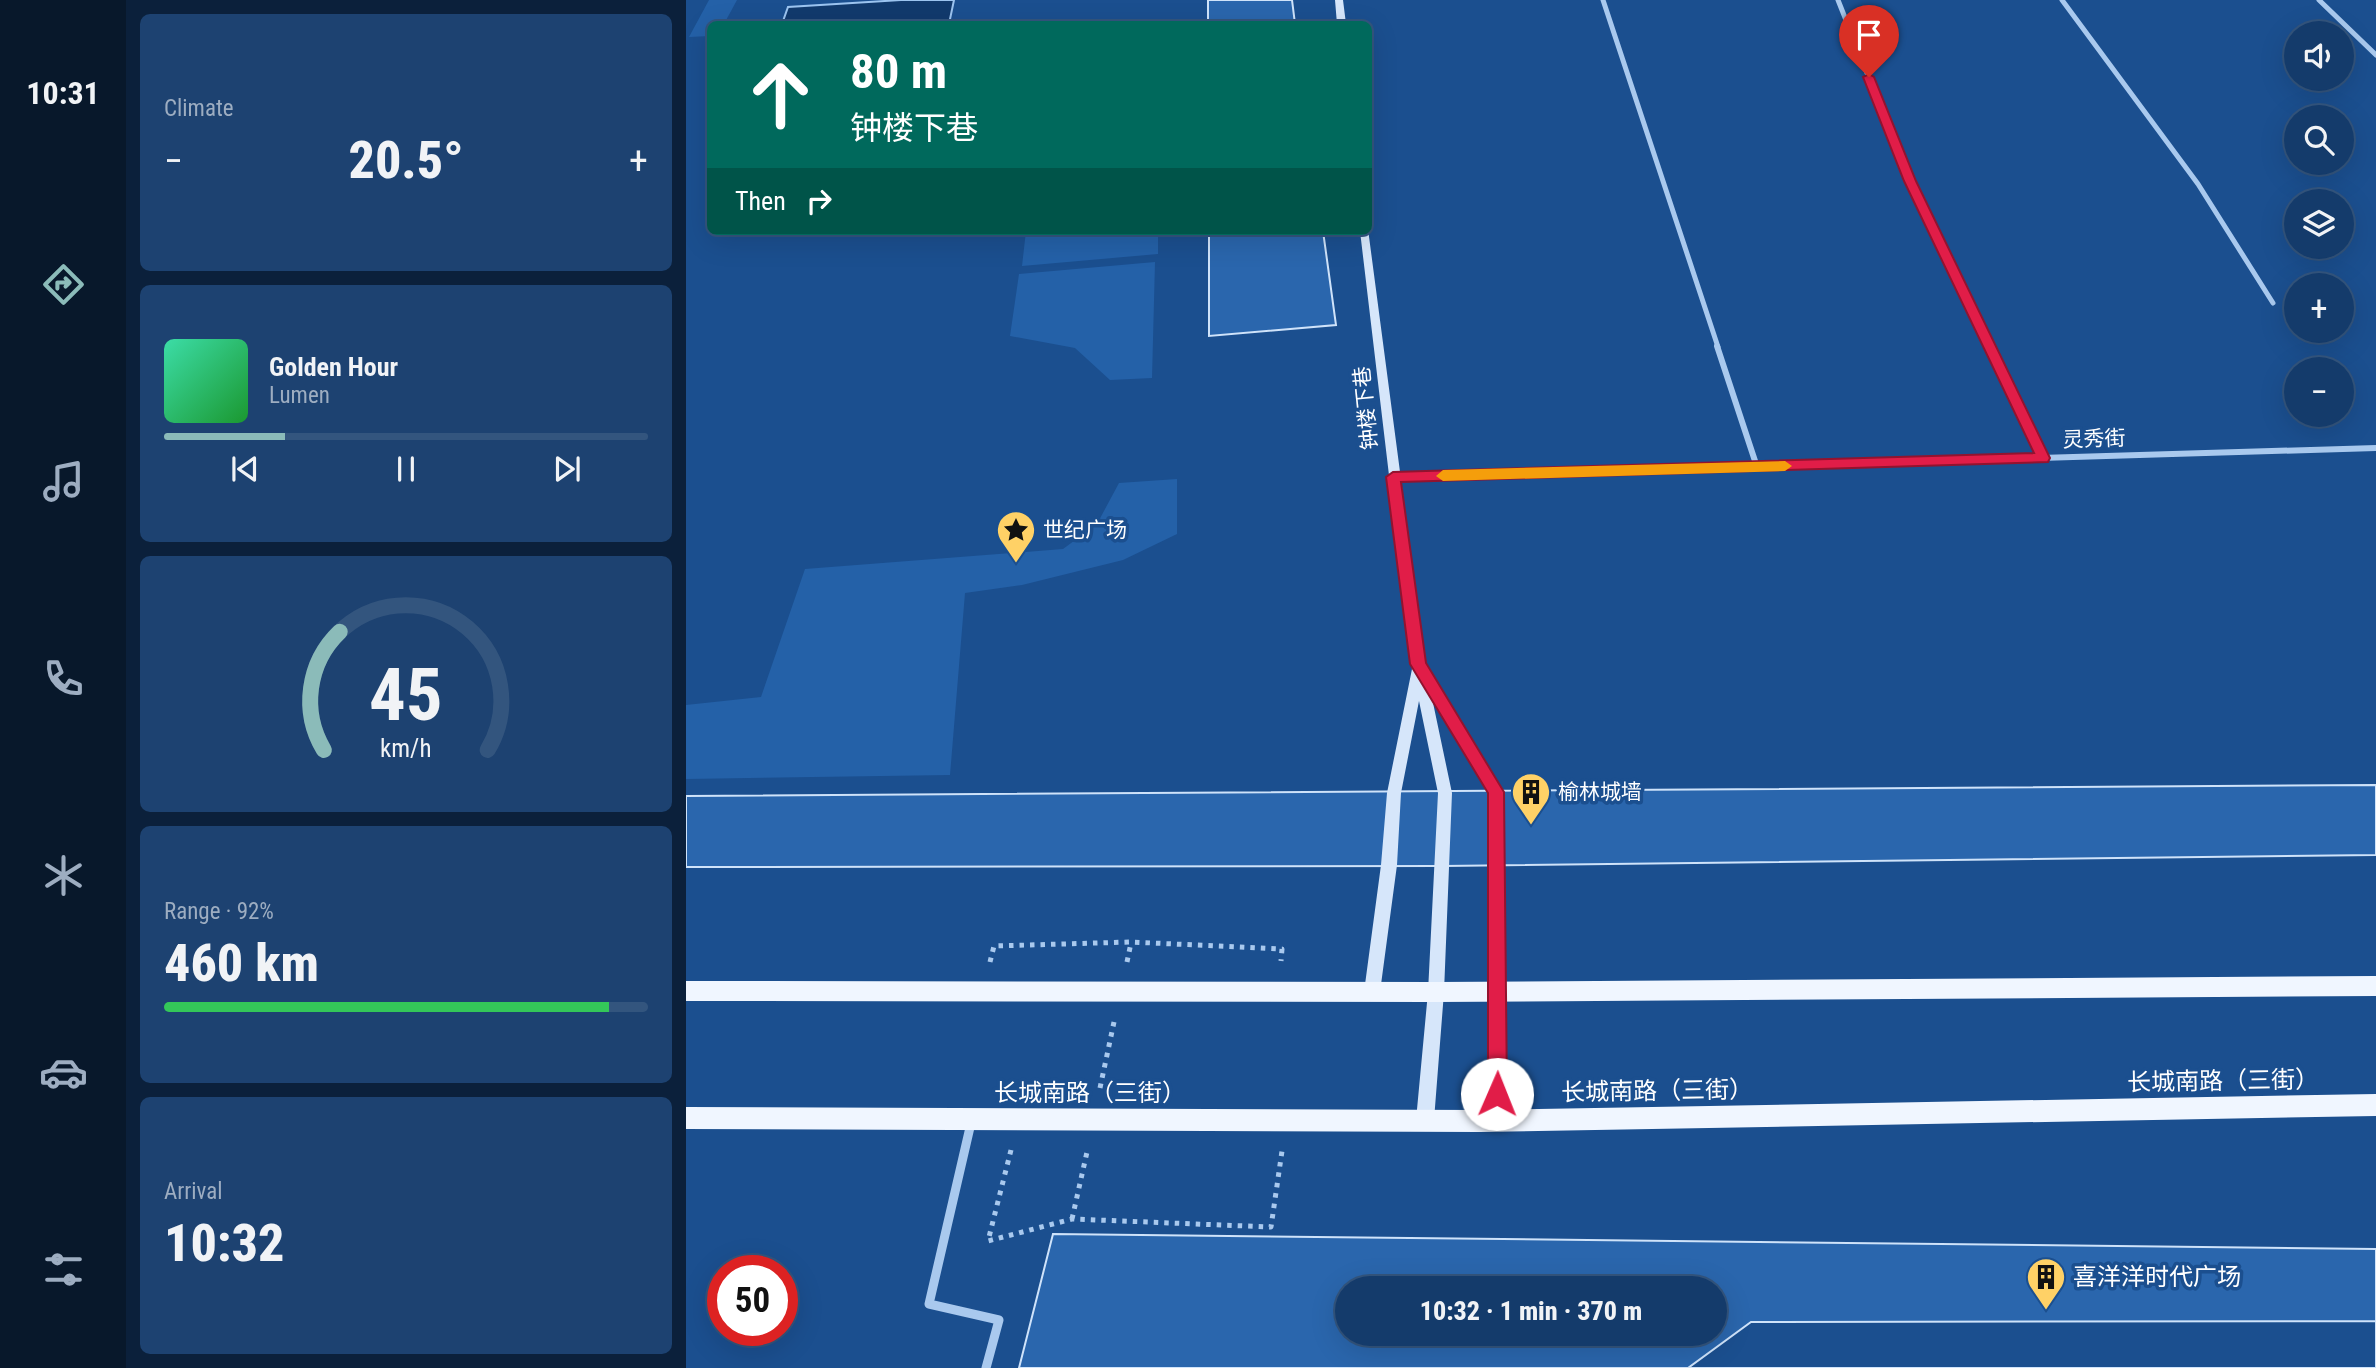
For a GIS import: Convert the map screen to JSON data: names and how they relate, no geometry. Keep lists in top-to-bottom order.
{
  "streets": {
    "main road": ["钟楼下巷", "长城南路（三街）"],
    "street": ["灵秀街"]
  },
  "crossings": [
    ["钟楼下巷", "灵秀街"]
  ],
  "places": {
    "place": ["世纪广场"],
    "building": ["榆林城墙", "喜洋洋时代广场"]
  },
  "page": {
    "tabs": "10:31",
    "tile": [
      "Climate",
      ["Range · 92%", "460 km"],
      ["Arrival", "10:32"]
    ],
    "map_buttons": ["+", "−"],
    "turn": ["80 m", "钟楼下巷"],
    "heat": ["−", "20.5°", "+"],
    "then": "Then",
    "song": ["Golden Hour", "Lumen"],
    "limit": "50",
    "trip": "10:32 · 1 min · 370 m",
    "gauge": ["45", "km/h"]
  }
}
